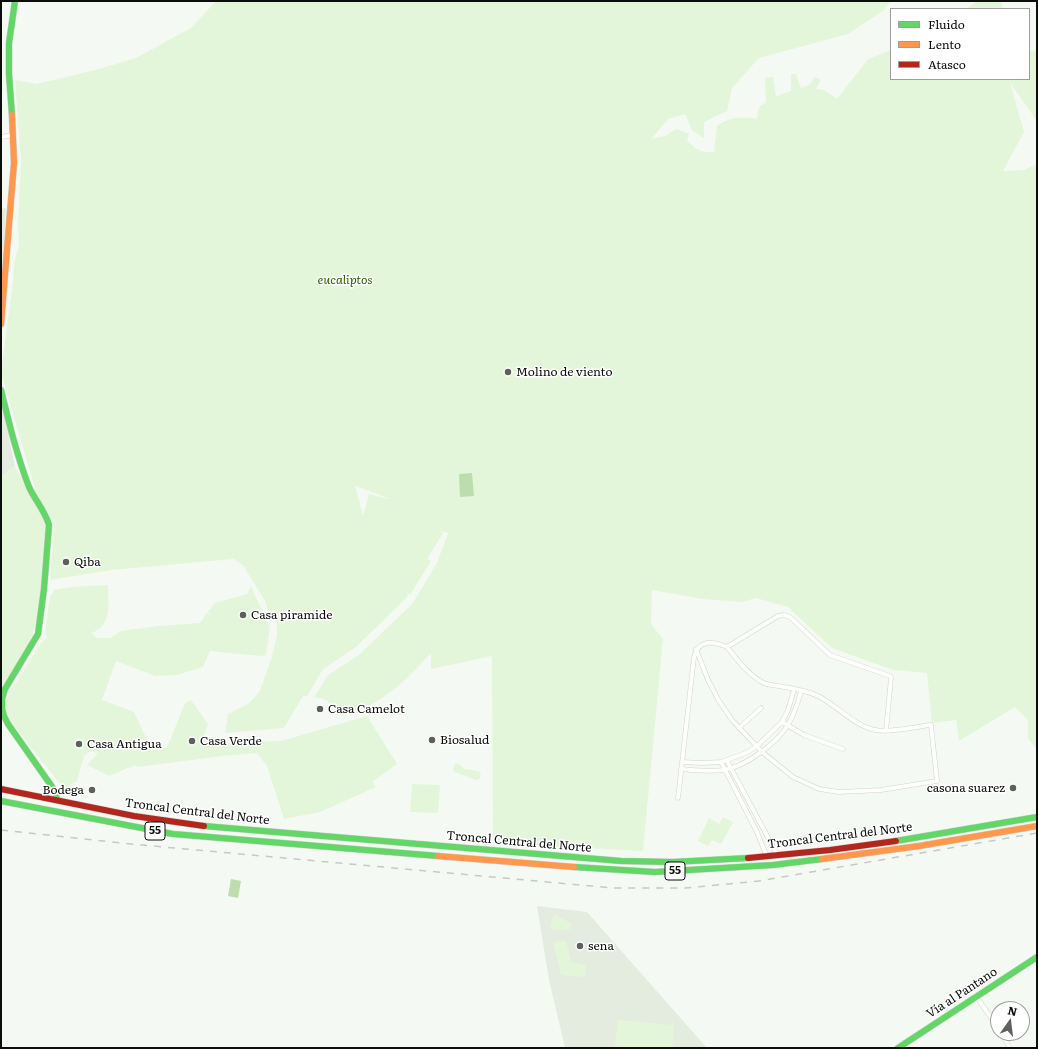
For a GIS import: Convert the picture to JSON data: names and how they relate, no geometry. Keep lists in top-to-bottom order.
{
  "streets": {
    "main road": ["Troncal Central del Norte", "55", "Vía al Pantano"]
  },
  "parks": ["eucaliptos"],
  "places": [
    "Molino de viento",
    "Qiba",
    "Casa piramide",
    "Casa Camelot",
    "Biosalud",
    "Casa Verde",
    "Casa Antigua",
    "casona suarez",
    "Bodega",
    "sena"
  ],
  "legend": ["Fluido", "Lento", "Atasco"],
  "north": "top"
}
